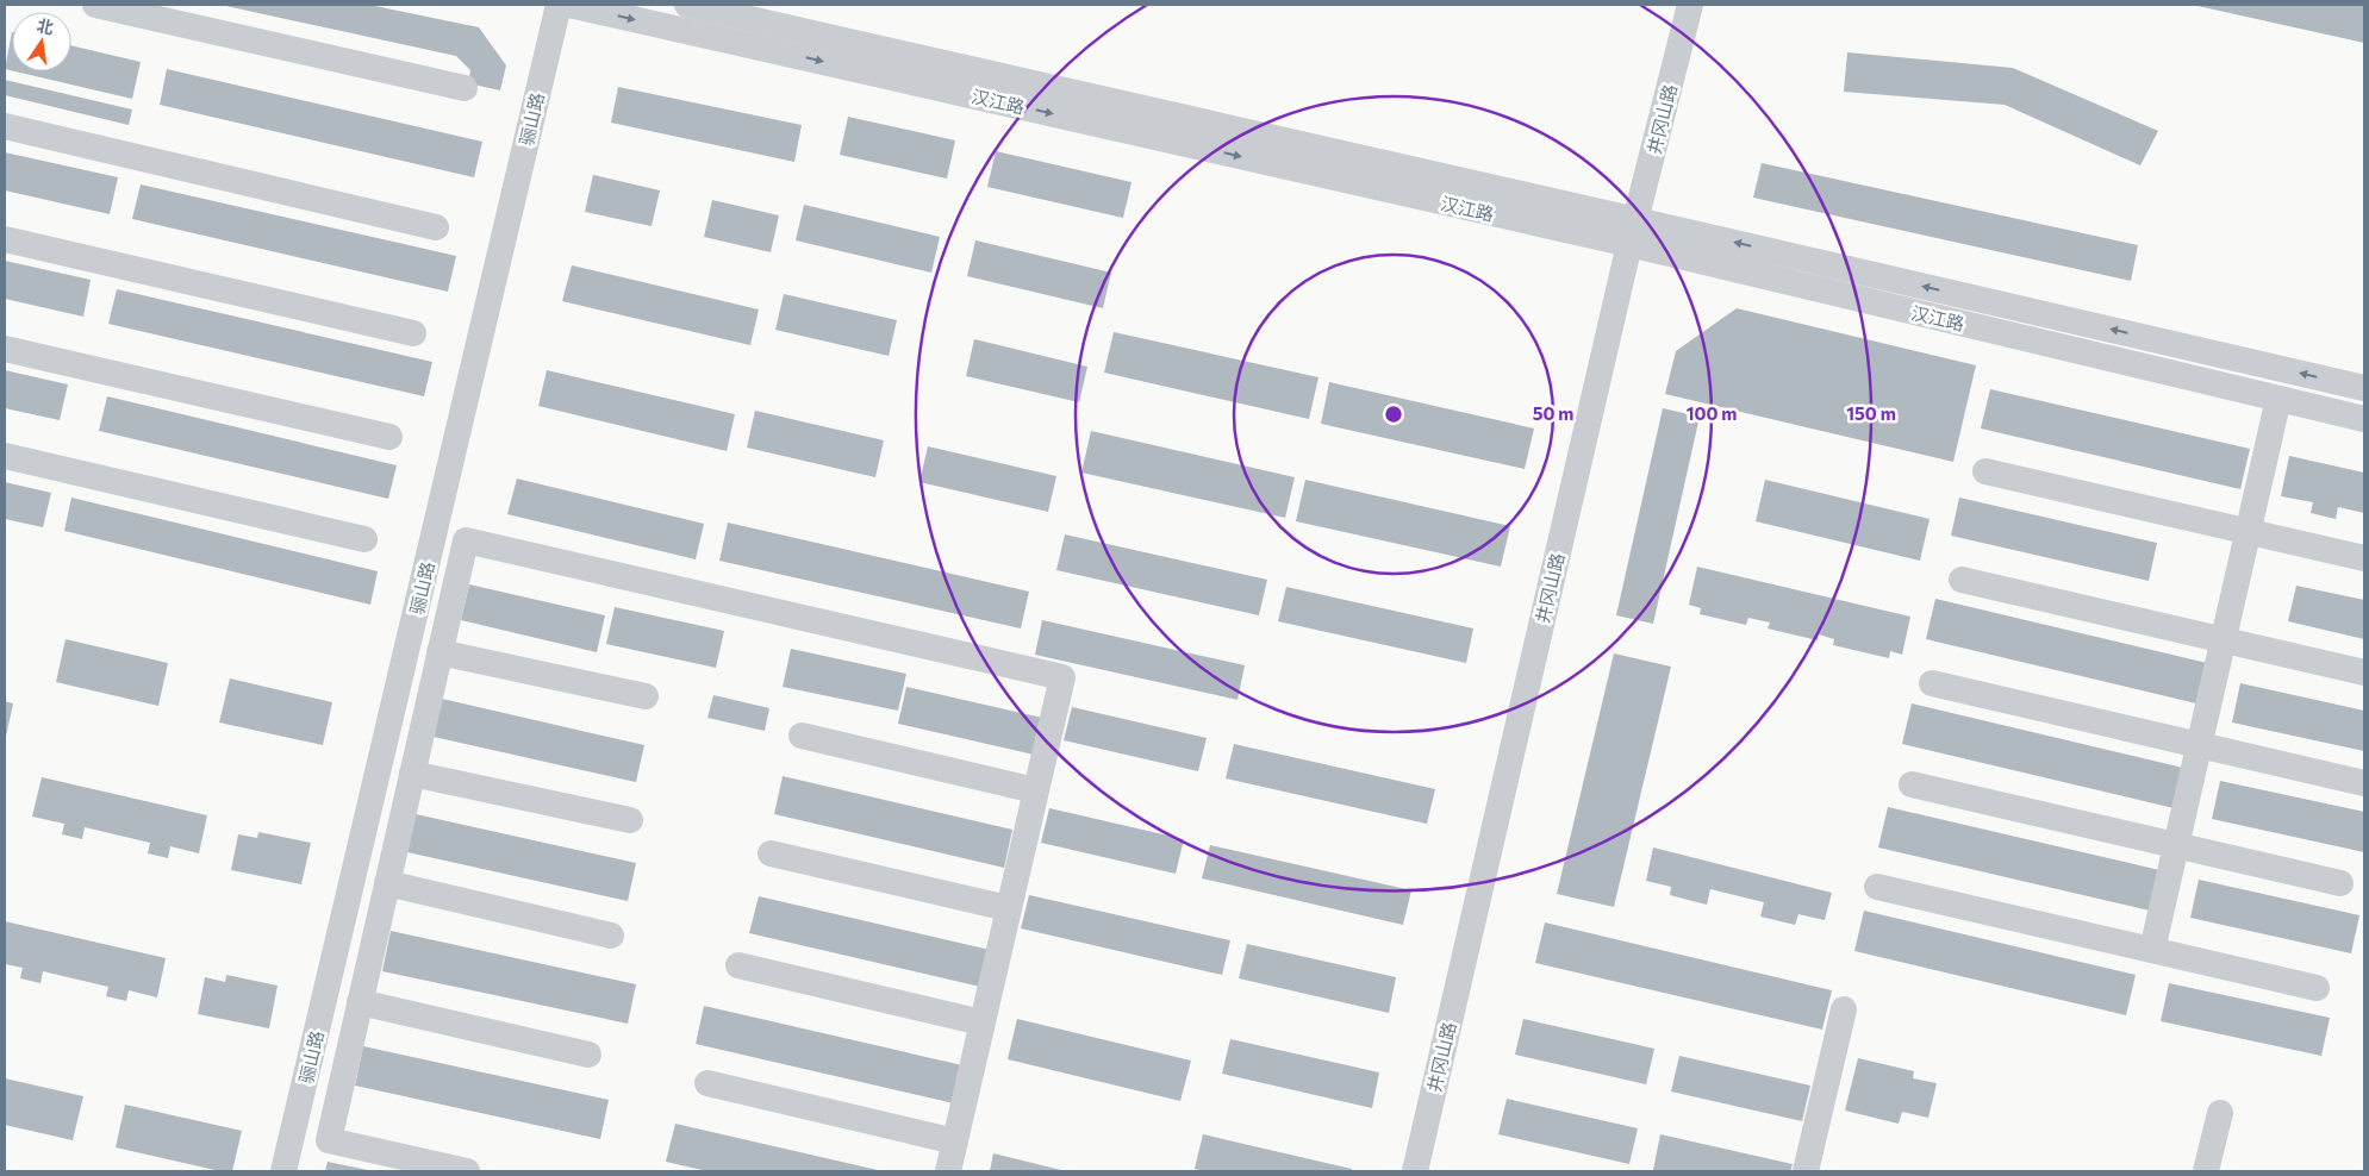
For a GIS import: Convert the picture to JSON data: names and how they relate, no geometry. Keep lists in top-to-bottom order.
{
  "streets": {
    "street": ["汉江路", "骊山路", "井冈山路"]
  },
  "crossings": [
    ["汉江路", "井冈山路"]
  ],
  "north": "top",
  "rings": ["50 m", "100 m", "150 m"]
}
